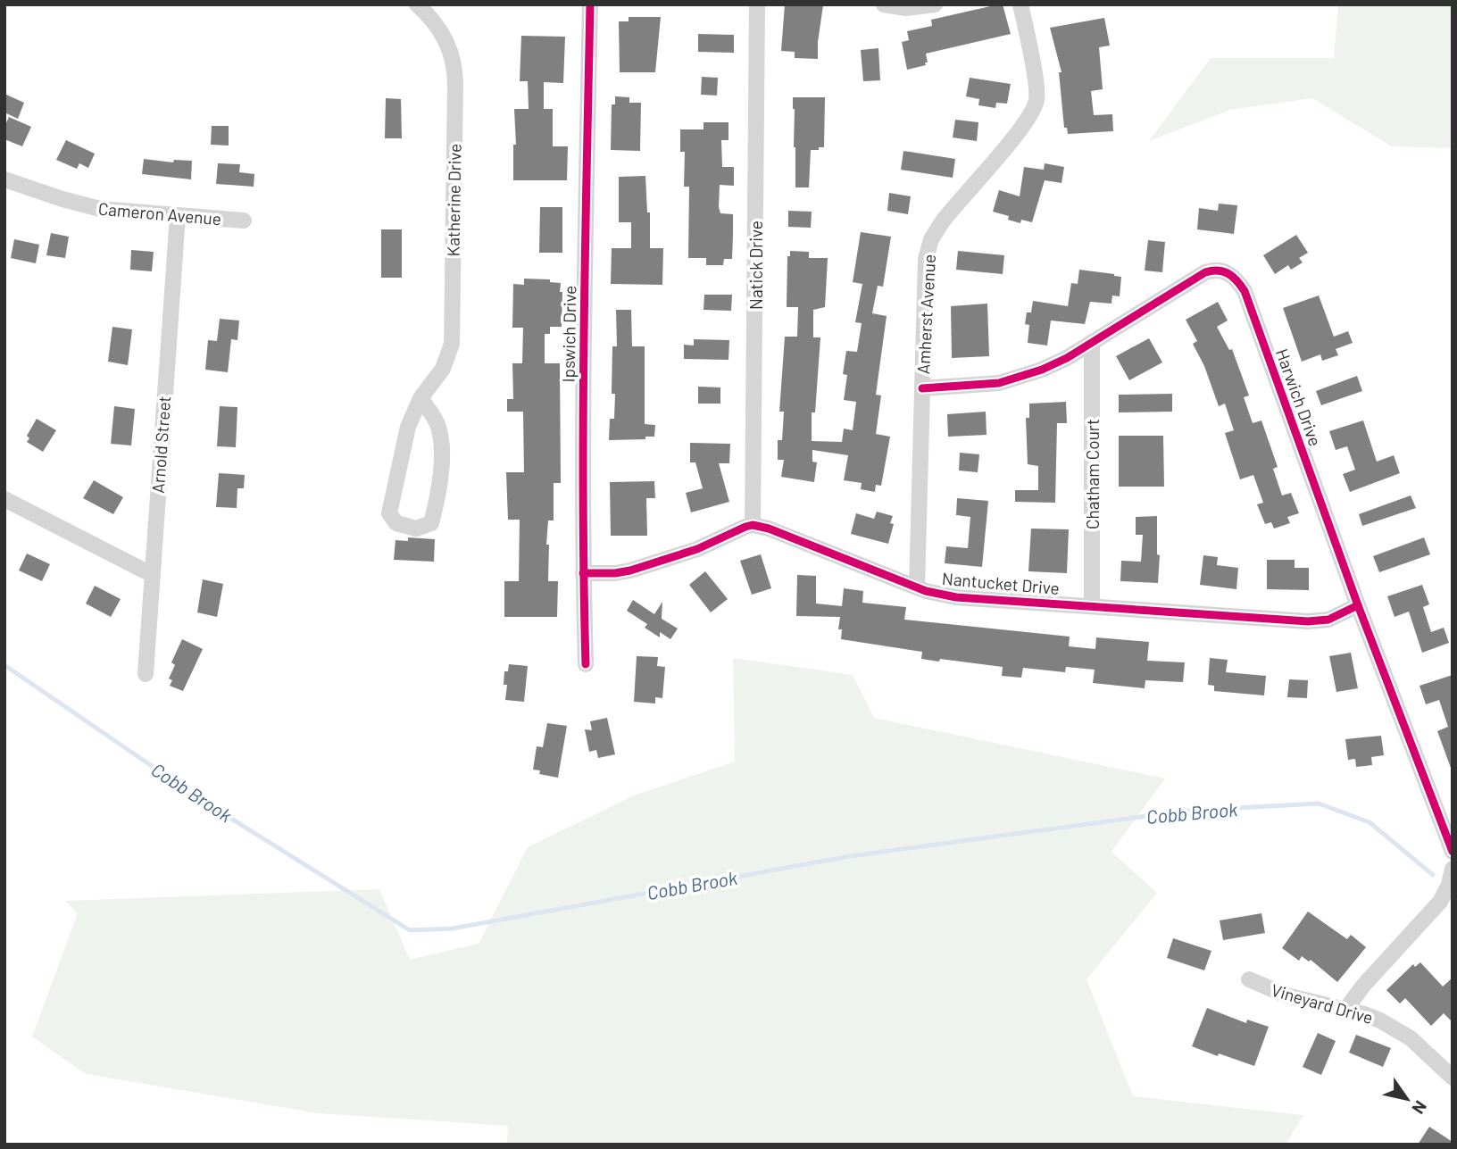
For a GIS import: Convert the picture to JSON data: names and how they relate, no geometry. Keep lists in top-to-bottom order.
{
  "streets": {
    "street": [
      "Katherine Drive",
      "Cameron Avenue",
      "Natick Drive",
      "Amherst Avenue",
      "Ipswich Drive",
      "Harwich Drive",
      "Arnold Street",
      "Chatham Court",
      "Nantucket Drive",
      "Vineyard Drive"
    ]
  },
  "crossings": [
    ["Cameron Avenue", "Arnold Street"],
    ["Natick Drive", "Nantucket Drive"],
    ["Amherst Avenue", "Harwich Drive"],
    ["Amherst Avenue", "Nantucket Drive"],
    ["Harwich Drive", "Chatham Court"],
    ["Harwich Drive", "Nantucket Drive"],
    ["Chatham Court", "Nantucket Drive"]
  ],
  "water": ["Cobb Brook"],
  "north": "bottom right"
}
